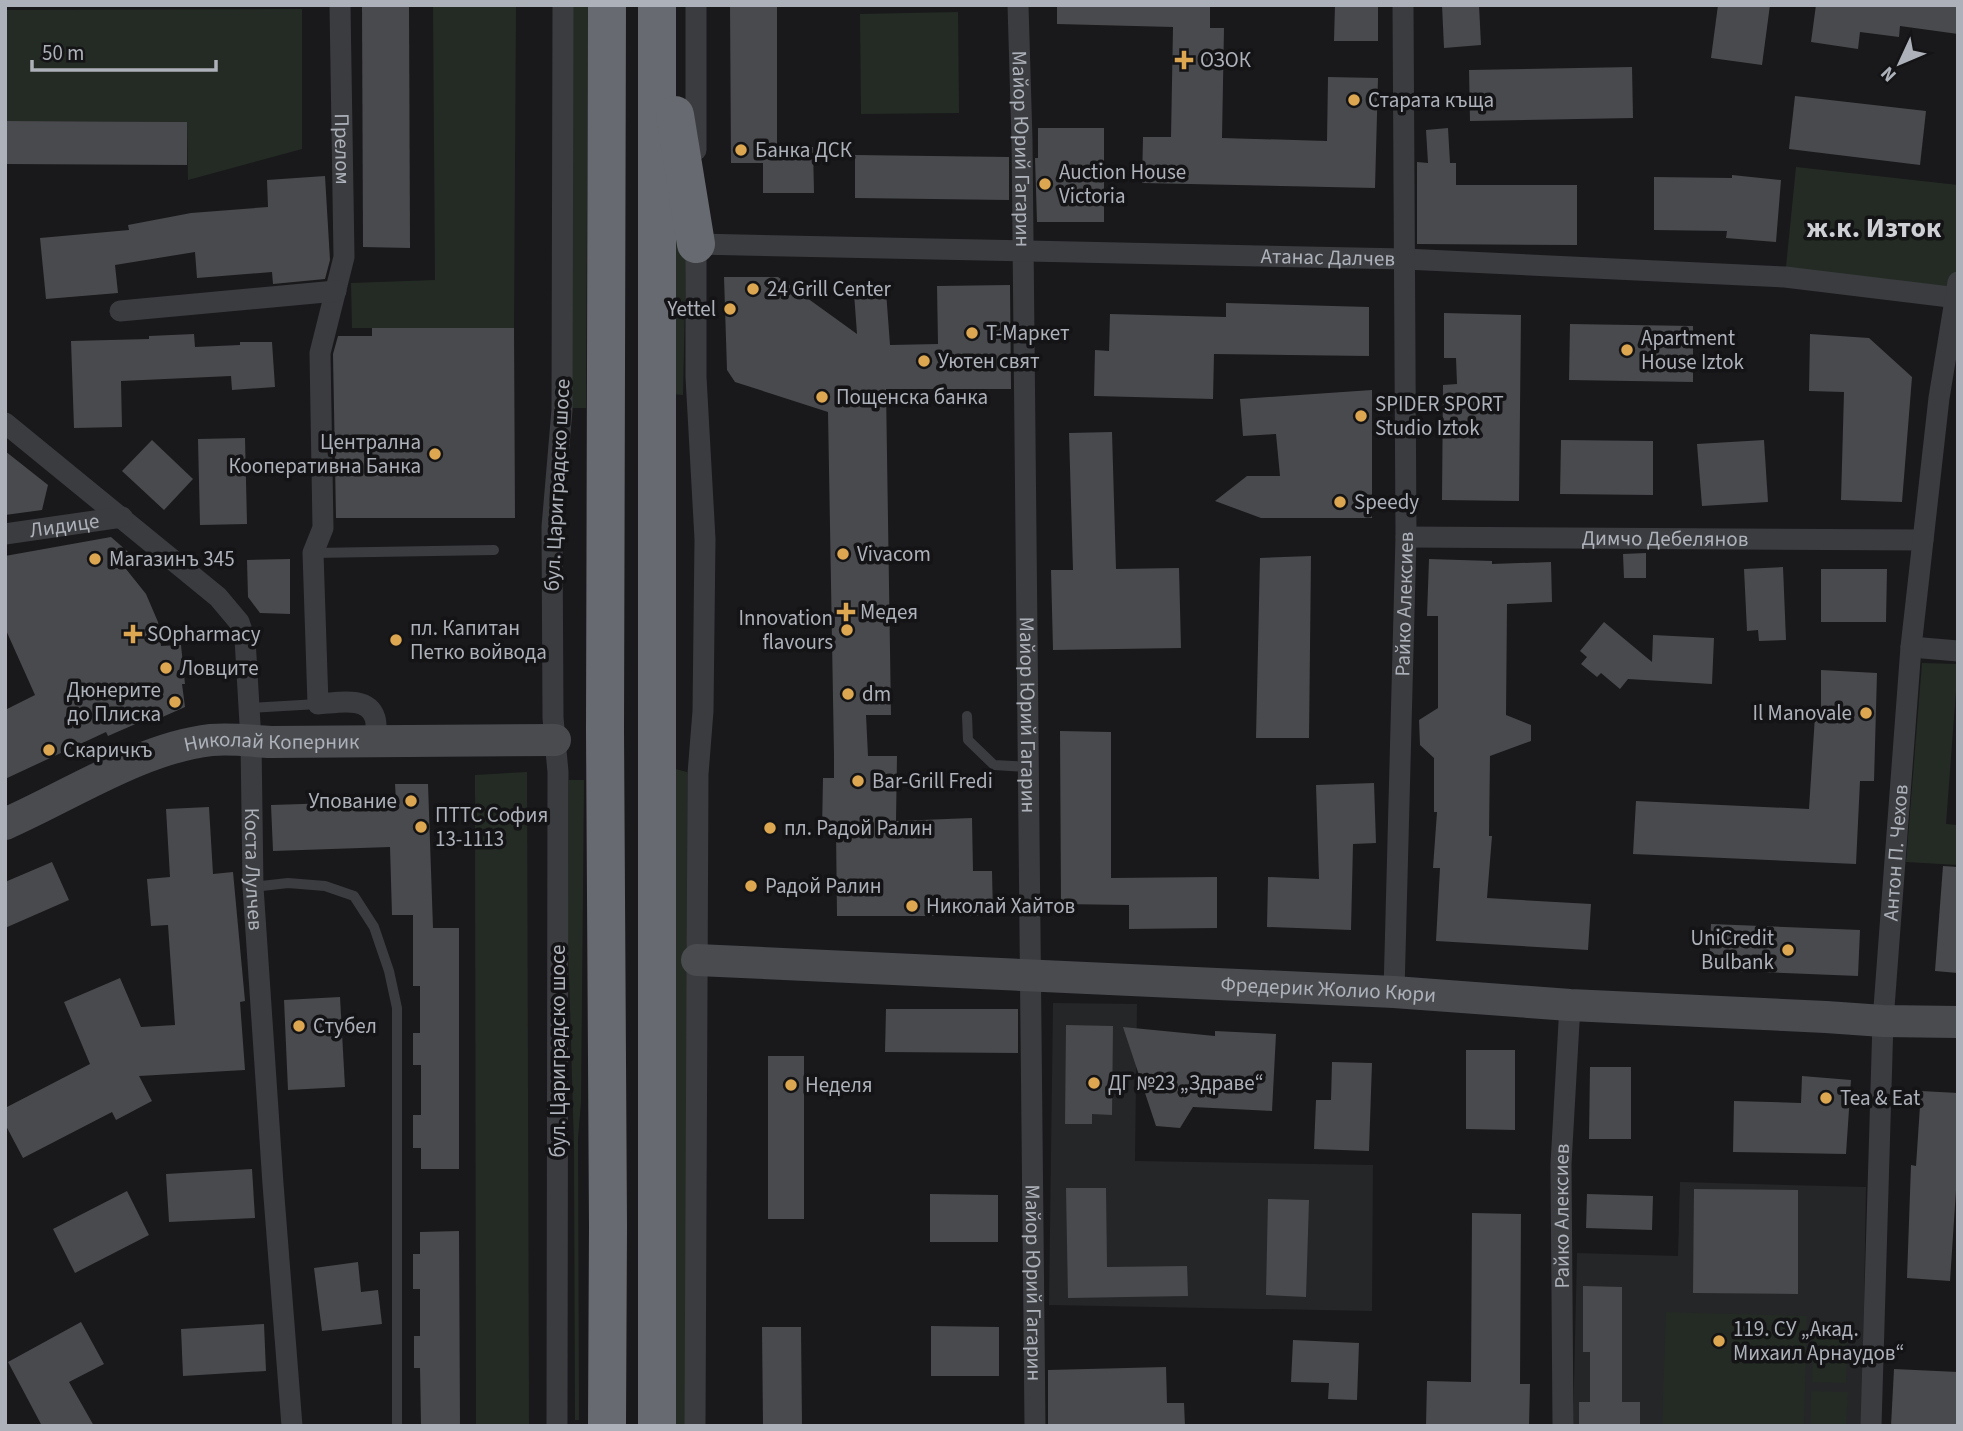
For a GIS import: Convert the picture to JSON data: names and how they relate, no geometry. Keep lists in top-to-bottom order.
{
  "streets": {
    "highway": ["бул. Цариградско шосе"],
    "street": [
      "Прелом",
      "Майор Юрий Гагарин",
      "Атанас Далчев",
      "Лидице",
      "Димчо Дебелянов",
      "Райко Алексиев",
      "Николай Коперник",
      "Антон П. Чехов",
      "Коста Лулчев",
      "Фредерик Жолио Кюри"
    ]
  },
  "crossings": [
    ["Майор Юрий Гагарин", "Атанас Далчев"],
    ["Майор Юрий Гагарин", "Фредерик Жолио Кюри"],
    ["Атанас Далчев", "Райко Алексиев"],
    ["Атанас Далчев", "Антон П. Чехов"],
    ["бул. Цариградско шосе", "Николай Коперник"],
    ["Лидице", "Коста Лулчев"],
    ["Димчо Дебелянов", "Райко Алексиев"],
    ["Димчо Дебелянов", "Антон П. Чехов"],
    ["Райко Алексиев", "Фредерик Жолио Кюри"],
    ["Николай Коперник", "Коста Лулчев"],
    ["Антон П. Чехов", "Фредерик Жолио Кюри"]
  ],
  "districts": ["ж.к. Изток"],
  "places": {
    "health": ["ОЗОК", "Медея", "SOpharmacy"],
    "other": [
      "Старата къща",
      "Банка ДСК",
      "Auction House Victoria",
      "24 Grill Center",
      "Yettel",
      "Т-Маркет",
      "Apartment House Iztok",
      "Уютен свят",
      "Пощенска банка",
      "SPIDER SPORT Studio Iztok",
      "Централна Кооперативна Банка",
      "Speedy",
      "Vivacom",
      "Магазинъ 345",
      "Innovation flavours",
      "пл. Капитан Петко войвода",
      "Ловците",
      "dm",
      "Дюнерите до Плиска",
      "Il Manovale",
      "Скаричкъ",
      "Bar-Grill Fredi",
      "Упование",
      "ПТТС София 13-1113",
      "пл. Радой Ралин",
      "Радой Ралин",
      "Николай Хайтов",
      "UniCredit Bulbank",
      "Стубел",
      "ДГ №23 „Здраве“",
      "Неделя",
      "Tea & Eat",
      "119. СУ „Акад. Михаил Арнаудов“"
    ]
  },
  "scale_bar": "50 m",
  "north": "bottom left"
}
